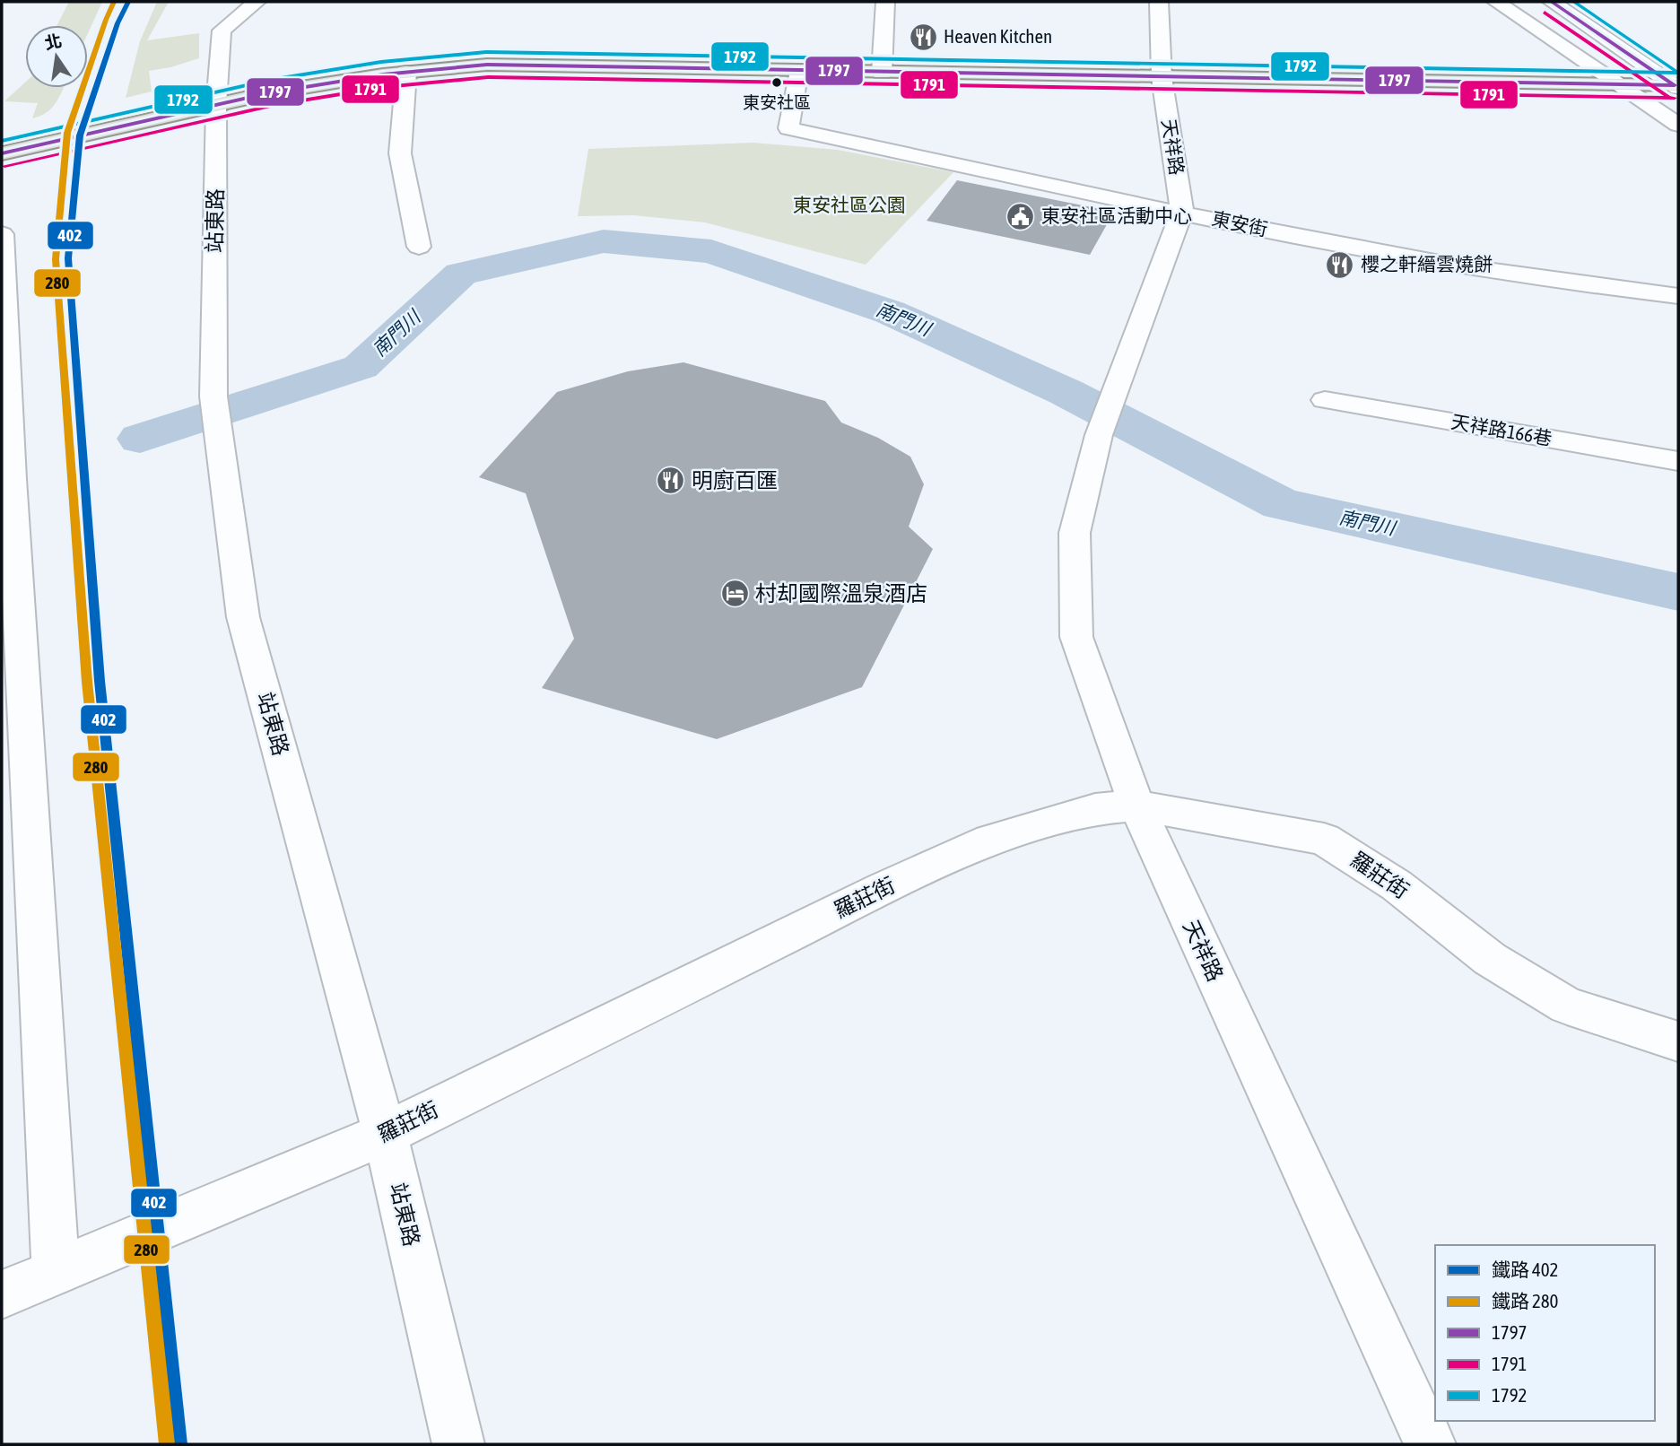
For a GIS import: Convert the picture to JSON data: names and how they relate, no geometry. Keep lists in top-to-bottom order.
{
  "streets": {
    "street": [
      "天祥路",
      "站東路",
      "東安街",
      "天祥路166巷",
      "羅莊街"
    ]
  },
  "crossings": [
    ["天祥路", "東安街"],
    ["天祥路", "羅莊街"],
    ["站東路", "羅莊街"]
  ],
  "water": ["南門川"],
  "parks": ["東安社區公園"],
  "places": {
    "restaurant": ["Heaven Kitchen", "櫻之軒縉雲燒餅", "明廚百匯"],
    "other": ["東安社區"],
    "public building": ["東安社區活動中心"],
    "hotel": ["村却國際溫泉酒店"]
  },
  "lines": [
    "rail line 402",
    "rail line 280",
    "transit line 1797",
    "transit line 1792",
    "transit line 1791"
  ],
  "legend": [
    "鐵路 402",
    "鐵路 280",
    "1797",
    "1791",
    "1792"
  ],
  "north": "top"
}
